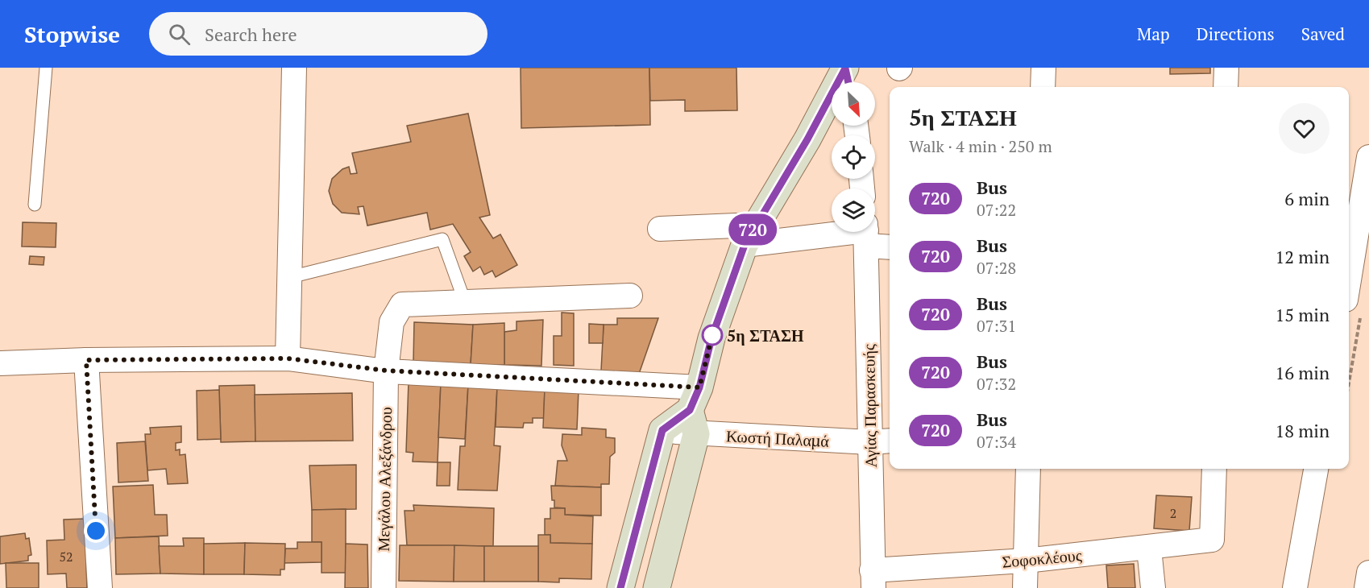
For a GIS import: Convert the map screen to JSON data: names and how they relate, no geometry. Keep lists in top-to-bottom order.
{
  "streets": {
    "street": [
      "Αγίας Παρασκευής",
      "Κωστή Παλαμά",
      "Μεγάλου Αλεξάνδρου",
      "Σοφοκλέους"
    ]
  },
  "crossings": [
    ["Αγίας Παρασκευής", "Κωστή Παλαμά"],
    ["Αγίας Παρασκευής", "Σοφοκλέους"],
    ["Κωστή Παλαμά", "Μεγάλου Αλεξάνδρου"]
  ],
  "places": ["5η ΣΤΑΣΗ"],
  "lines": ["bus line 720"],
  "house_numbers": ["2", "52"],
  "north": "bottom right",
  "page": {
    "header": "Stopwise",
    "search": "Search here",
    "nav": ["Map", "Directions", "Saved"],
    "on_map": "720",
    "heading": ["5η ΣΤΑΣΗ", "Walk · 4 min · 250 m"],
    "list": [
      {
        "mark": "720",
        "name": "Bus",
        "note": "07:22",
        "value": "6 min"
      },
      {
        "mark": "720",
        "name": "Bus",
        "note": "07:28",
        "value": "12 min"
      },
      {
        "mark": "720",
        "name": "Bus",
        "note": "07:31",
        "value": "15 min"
      },
      {
        "mark": "720",
        "name": "Bus",
        "note": "07:32",
        "value": "16 min"
      },
      {
        "mark": "720",
        "name": "Bus",
        "note": "07:34",
        "value": "18 min"
      }
    ]
  }
}
